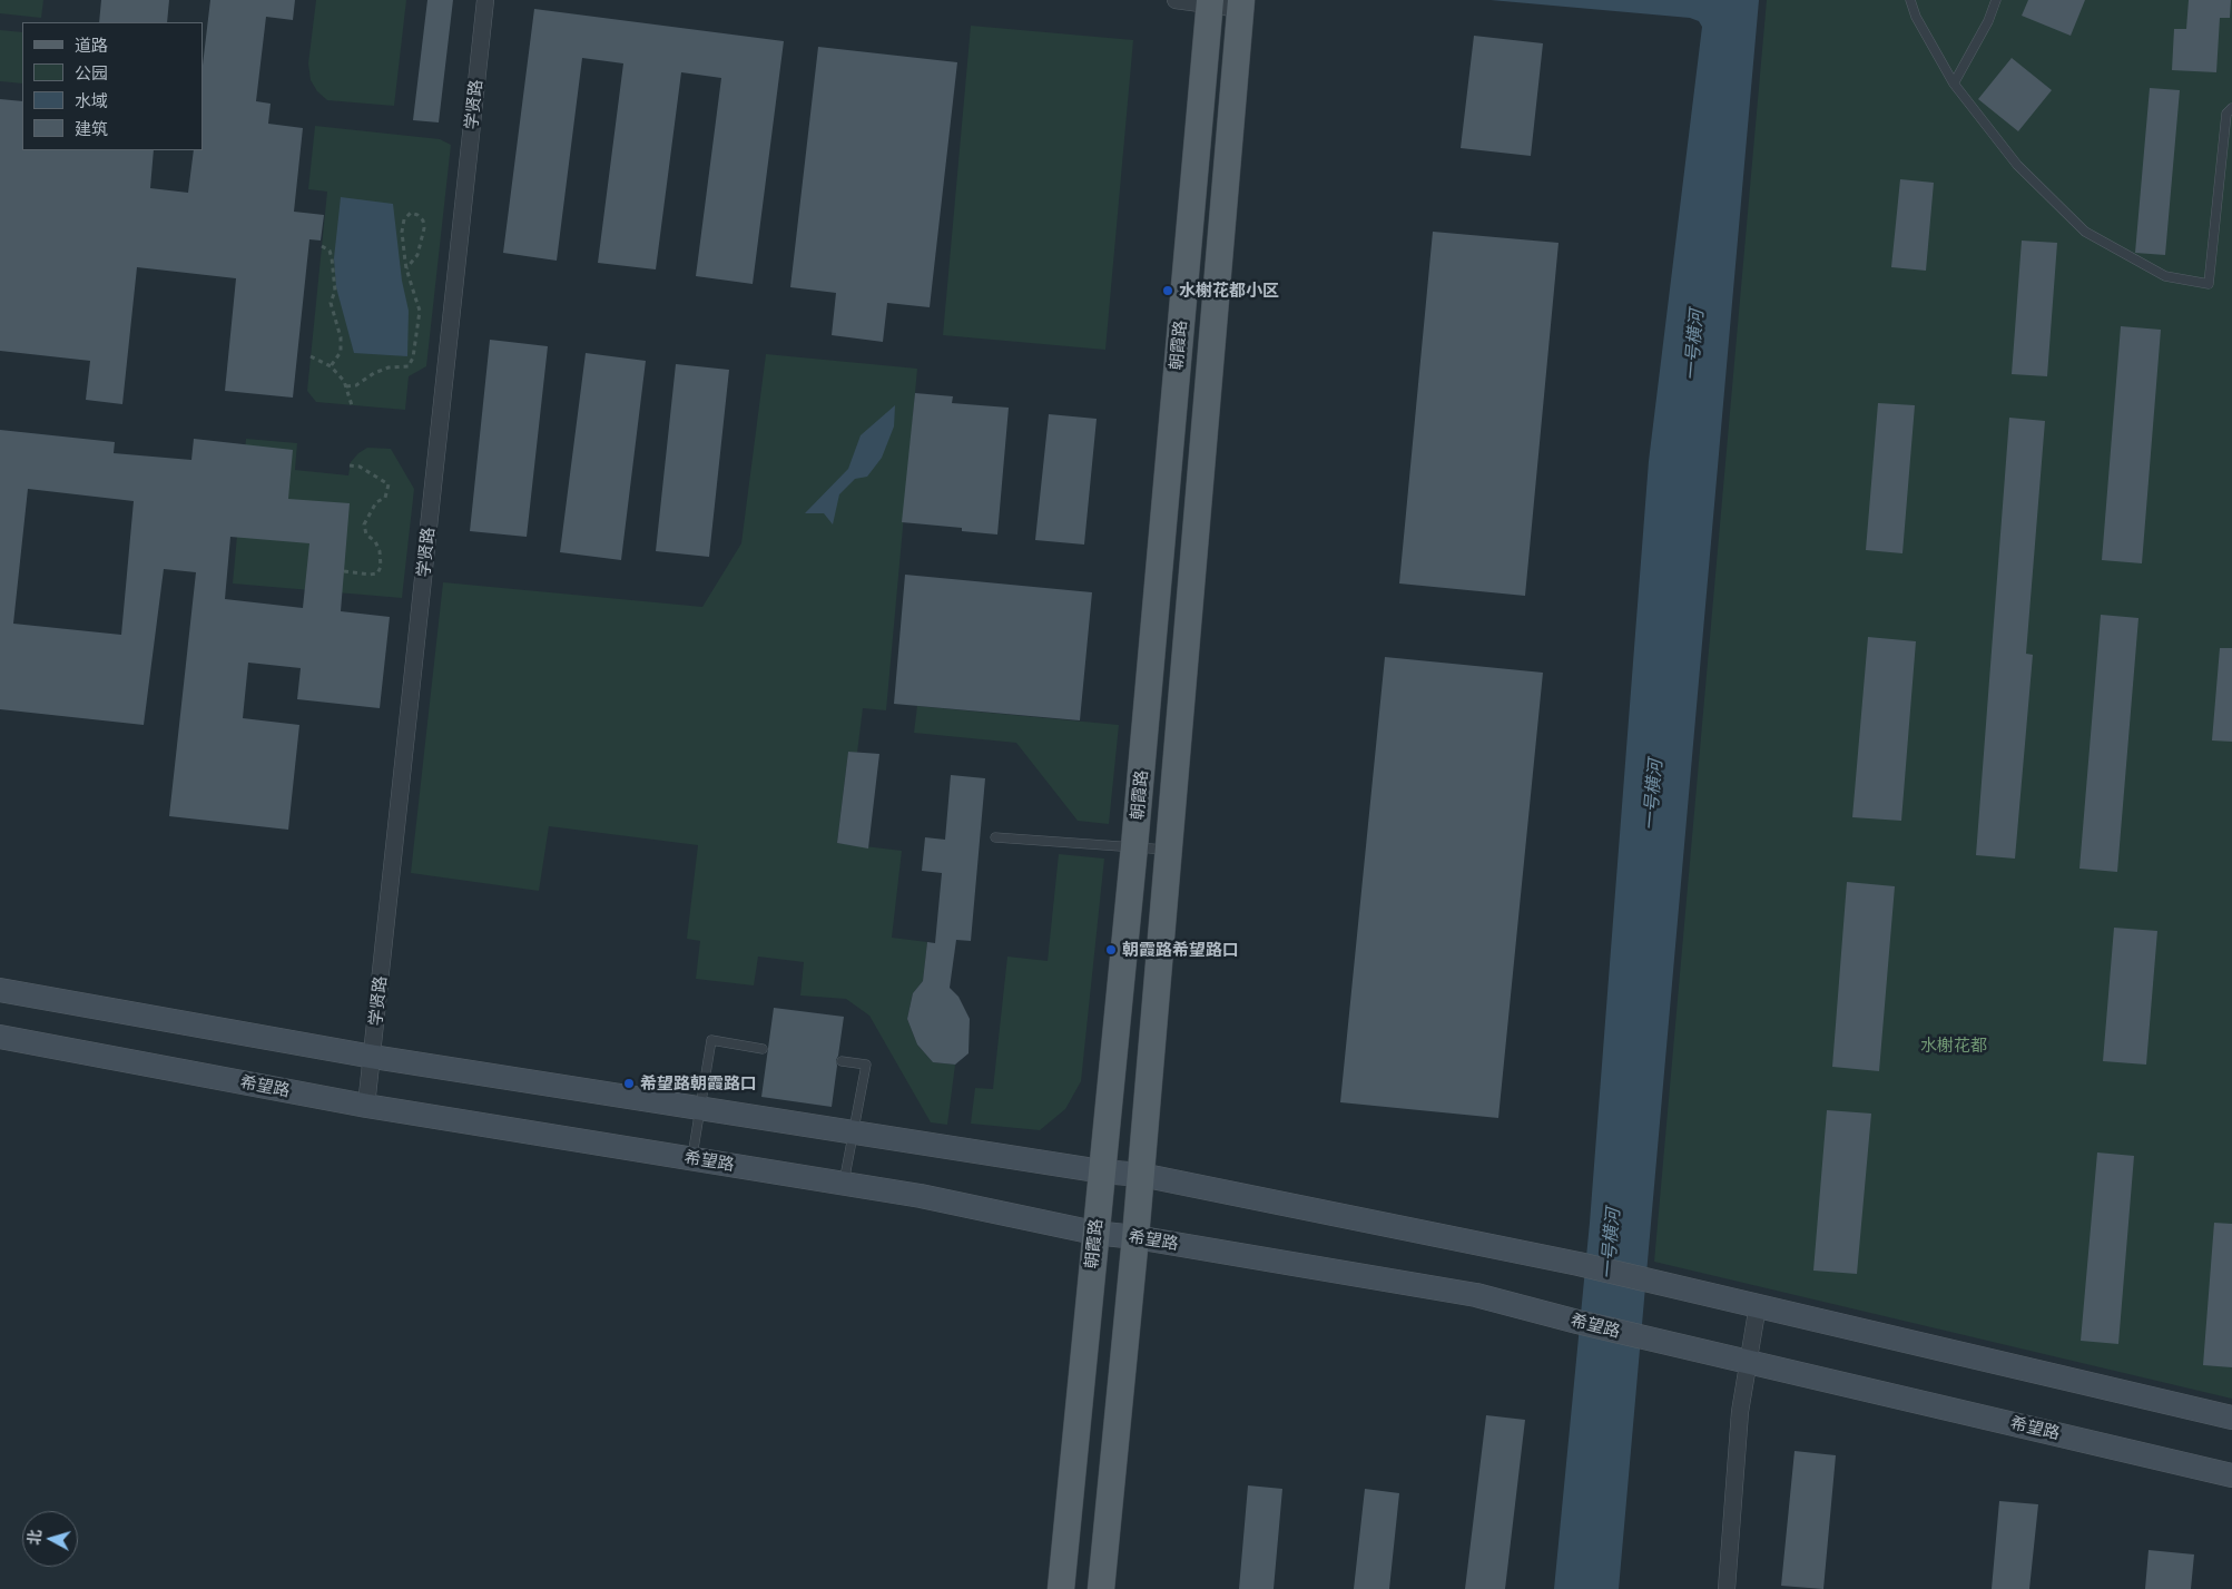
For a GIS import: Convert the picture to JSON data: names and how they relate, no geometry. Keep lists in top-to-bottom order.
{
  "streets": {
    "main road": ["朝霞路", "希望路"],
    "street": ["学贤路"]
  },
  "crossings": [
    ["学贤路", "希望路"],
    ["朝霞路", "希望路"]
  ],
  "water": ["一号横河"],
  "parks": ["水榭花都"],
  "places": ["水榭花都小区", "朝霞路希望路口", "希望路朝霞路口"],
  "legend": [
    "道路",
    "公园",
    "水域",
    "建筑"
  ],
  "north": "left"
}
